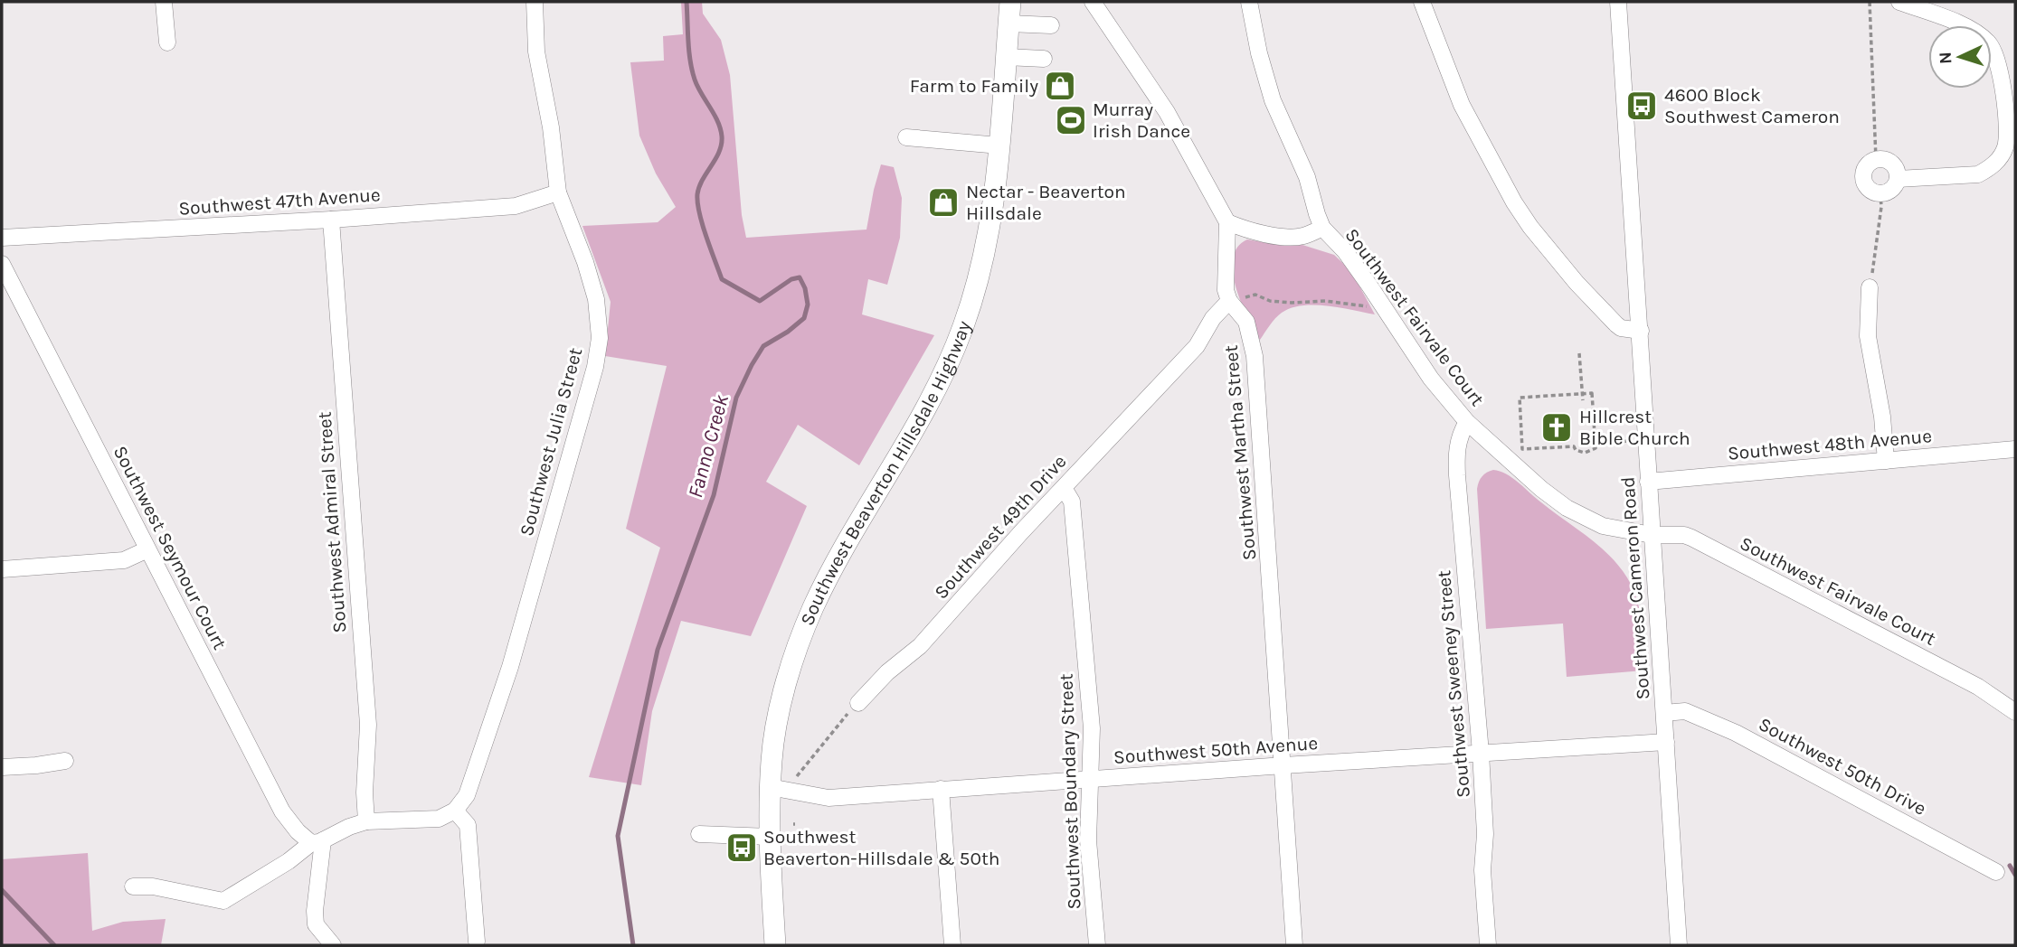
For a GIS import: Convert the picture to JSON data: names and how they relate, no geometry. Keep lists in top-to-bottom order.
{
  "streets": {
    "main road": ["Southwest Beaverton Hillsdale Highway"],
    "street": [
      "Southwest 47th Avenue",
      "Southwest Fairvale Court",
      "Southwest Julia Street",
      "Southwest 48th Avenue",
      "Southwest Martha Street",
      "Southwest Admiral Street",
      "Southwest 49th Drive",
      "Southwest Seymour Court",
      "Southwest Cameron Road",
      "Southwest Sweeney Street",
      "Southwest 50th Avenue",
      "Southwest 50th Drive",
      "Southwest Boundary Street"
    ]
  },
  "crossings": [
    ["Southwest 47th Avenue", "Southwest Julia Street"],
    ["Southwest 47th Avenue", "Southwest Admiral Street"],
    ["Southwest Fairvale Court", "Southwest Cameron Road"],
    ["Southwest Fairvale Court", "Southwest Sweeney Street"],
    ["Southwest 48th Avenue", "Southwest Cameron Road"],
    ["Southwest Martha Street", "Southwest 49th Drive"],
    ["Southwest Martha Street", "Southwest 50th Avenue"],
    ["Southwest Beaverton Hillsdale Highway", "Southwest 50th Avenue"],
    ["Southwest 49th Drive", "Southwest Boundary Street"],
    ["Southwest Cameron Road", "Southwest 50th Avenue"],
    ["Southwest Cameron Road", "Southwest 50th Drive"],
    ["Southwest Sweeney Street", "Southwest 50th Avenue"],
    ["Southwest 50th Avenue", "Southwest Boundary Street"]
  ],
  "water": ["Fanno Creek"],
  "places": {
    "shop": ["Farm to Family", "Nectar - Beaverton Hillsdale"],
    "bus stop": ["4600 Block Southwest Cameron", "Southwest Beaverton-Hillsdale & 50th"],
    "sports": ["Murray Irish Dance"],
    "church": ["Hillcrest Bible Church"]
  },
  "north": "left"
}
